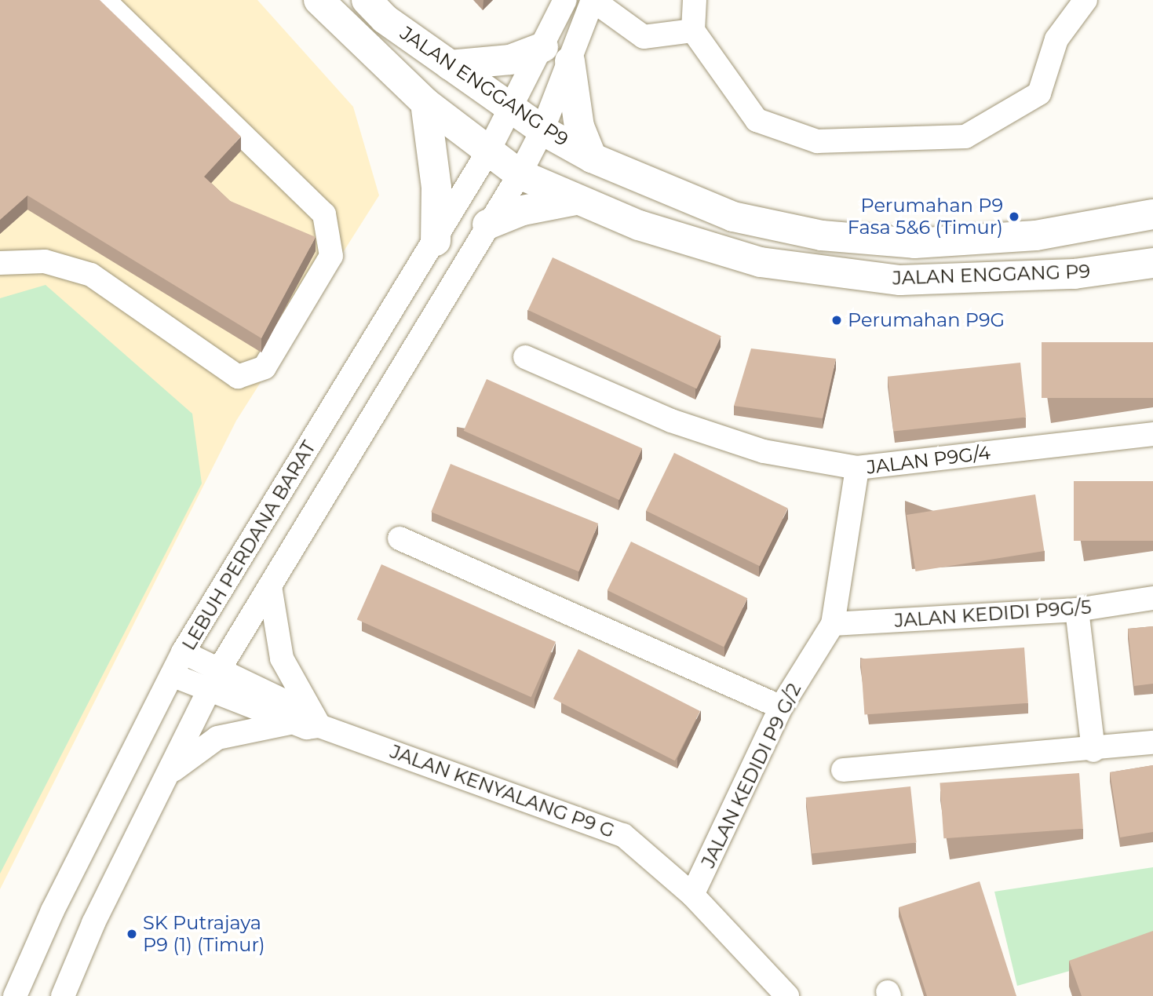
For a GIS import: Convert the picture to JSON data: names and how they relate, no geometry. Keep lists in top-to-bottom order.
{
  "streets": {
    "main road": ["JALAN ENGGANG P9"],
    "street": [
      "JALAN P9G/4",
      "LEBUH PERDANA BARAT",
      "JALAN KEDIDI P9G/5",
      "JALAN KEDIDI P9 G/2",
      "JALAN KENYALANG P9 G"
    ]
  },
  "crossings": [
    ["JALAN ENGGANG P9", "LEBUH PERDANA BARAT"],
    ["JALAN P9G/4", "JALAN KEDIDI P9 G/2"],
    ["LEBUH PERDANA BARAT", "JALAN KENYALANG P9 G"],
    ["JALAN KEDIDI P9G/5", "JALAN KEDIDI P9 G/2"],
    ["JALAN KEDIDI P9 G/2", "JALAN KENYALANG P9 G"]
  ],
  "places": ["Perumahan P9 Fasa 5&6 (Timur)", "Perumahan P9G", "SK Putrajaya P9 (1) (Timur)"]
}
